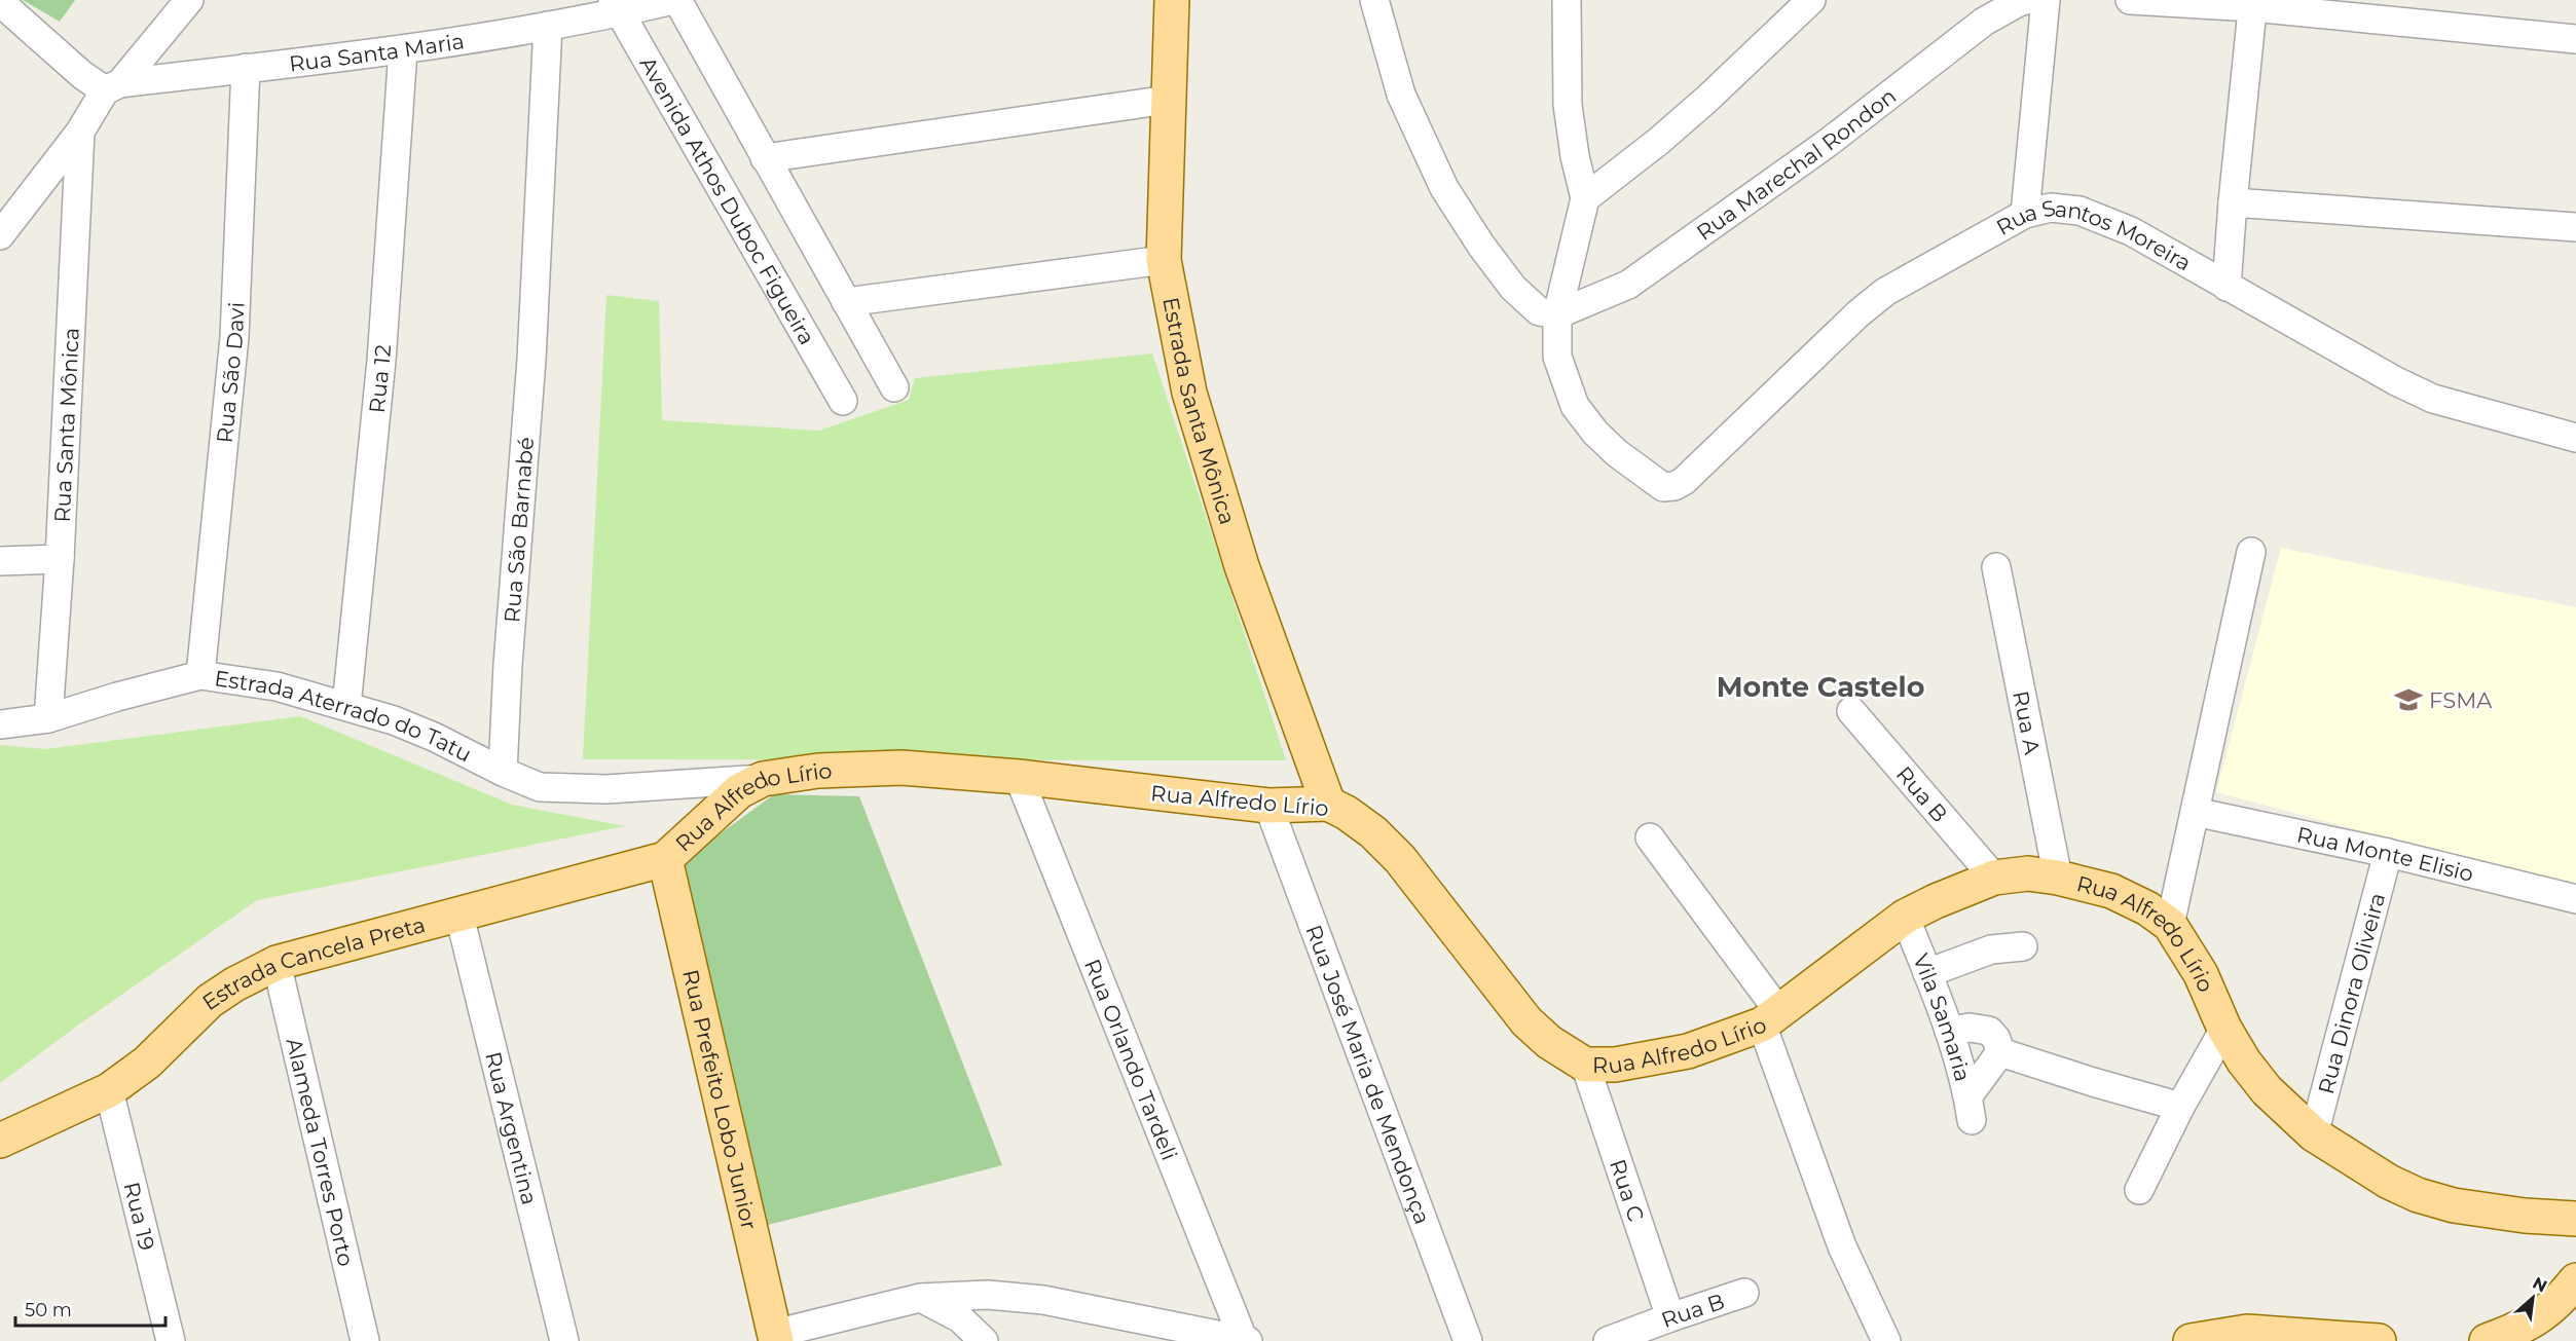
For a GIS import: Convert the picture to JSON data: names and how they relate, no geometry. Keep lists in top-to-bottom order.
{
  "streets": {
    "main road": [
      "Estrada Santa Mônica",
      "Rua Alfredo Lírio",
      "Estrada Cancela Preta",
      "Rua Prefeito Lobo Junior"
    ],
    "street": [
      "Rua Santa Maria",
      "Rua Marechal Rondon",
      "Avenida Athos Duboc Figueira",
      "Rua Santos Moreira",
      "Rua São Davi",
      "Rua 12",
      "Rua Santa Mônica",
      "Rua São Barnabé",
      "Estrada Aterrado do Tatu",
      "Rua A",
      "Rua B",
      "Rua Monte Elisio",
      "Rua Dinora Oliveira",
      "Vila Samaria",
      "Rua Orlando Tardeli",
      "Rua José Maria de Mendonça",
      "Rua Argentina",
      "Alameda Torres Porto",
      "Rua C",
      "Rua 19"
    ]
  },
  "crossings": [
    ["Rua Santa Maria", "Avenida Athos Duboc Figueira"],
    ["Rua Santa Maria", "Rua São Davi"],
    ["Rua Santa Maria", "Rua 12"],
    ["Rua Santa Maria", "Rua Santa Mônica"],
    ["Rua Santa Maria", "Rua São Barnabé"],
    ["Rua Marechal Rondon", "Rua Santos Moreira"],
    ["Rua São Davi", "Estrada Aterrado do Tatu"],
    ["Rua 12", "Estrada Aterrado do Tatu"],
    ["Estrada Santa Mônica", "Rua Alfredo Lírio"],
    ["Rua Santa Mônica", "Estrada Aterrado do Tatu"],
    ["Rua São Barnabé", "Estrada Aterrado do Tatu"],
    ["Rua A", "Rua Alfredo Lírio"],
    ["Rua B", "Rua Alfredo Lírio"],
    ["Rua B", "Rua C"],
    ["Rua Alfredo Lírio", "Estrada Cancela Preta"],
    ["Rua Alfredo Lírio", "Rua Dinora Oliveira"],
    ["Rua Alfredo Lírio", "Vila Samaria"],
    ["Rua Alfredo Lírio", "Rua Orlando Tardeli"],
    ["Rua Alfredo Lírio", "Rua José Maria de Mendonça"],
    ["Rua Alfredo Lírio", "Rua Prefeito Lobo Junior"],
    ["Rua Alfredo Lírio", "Rua C"],
    ["Rua Monte Elisio", "Rua Dinora Oliveira"],
    ["Estrada Cancela Preta", "Rua Prefeito Lobo Junior"],
    ["Estrada Cancela Preta", "Rua Argentina"],
    ["Estrada Cancela Preta", "Alameda Torres Porto"],
    ["Estrada Cancela Preta", "Rua 19"]
  ],
  "districts": ["Monte Castelo"],
  "places": {
    "school or university": ["FSMA"]
  },
  "scale_bar": "50 m",
  "north": "top right"
}
